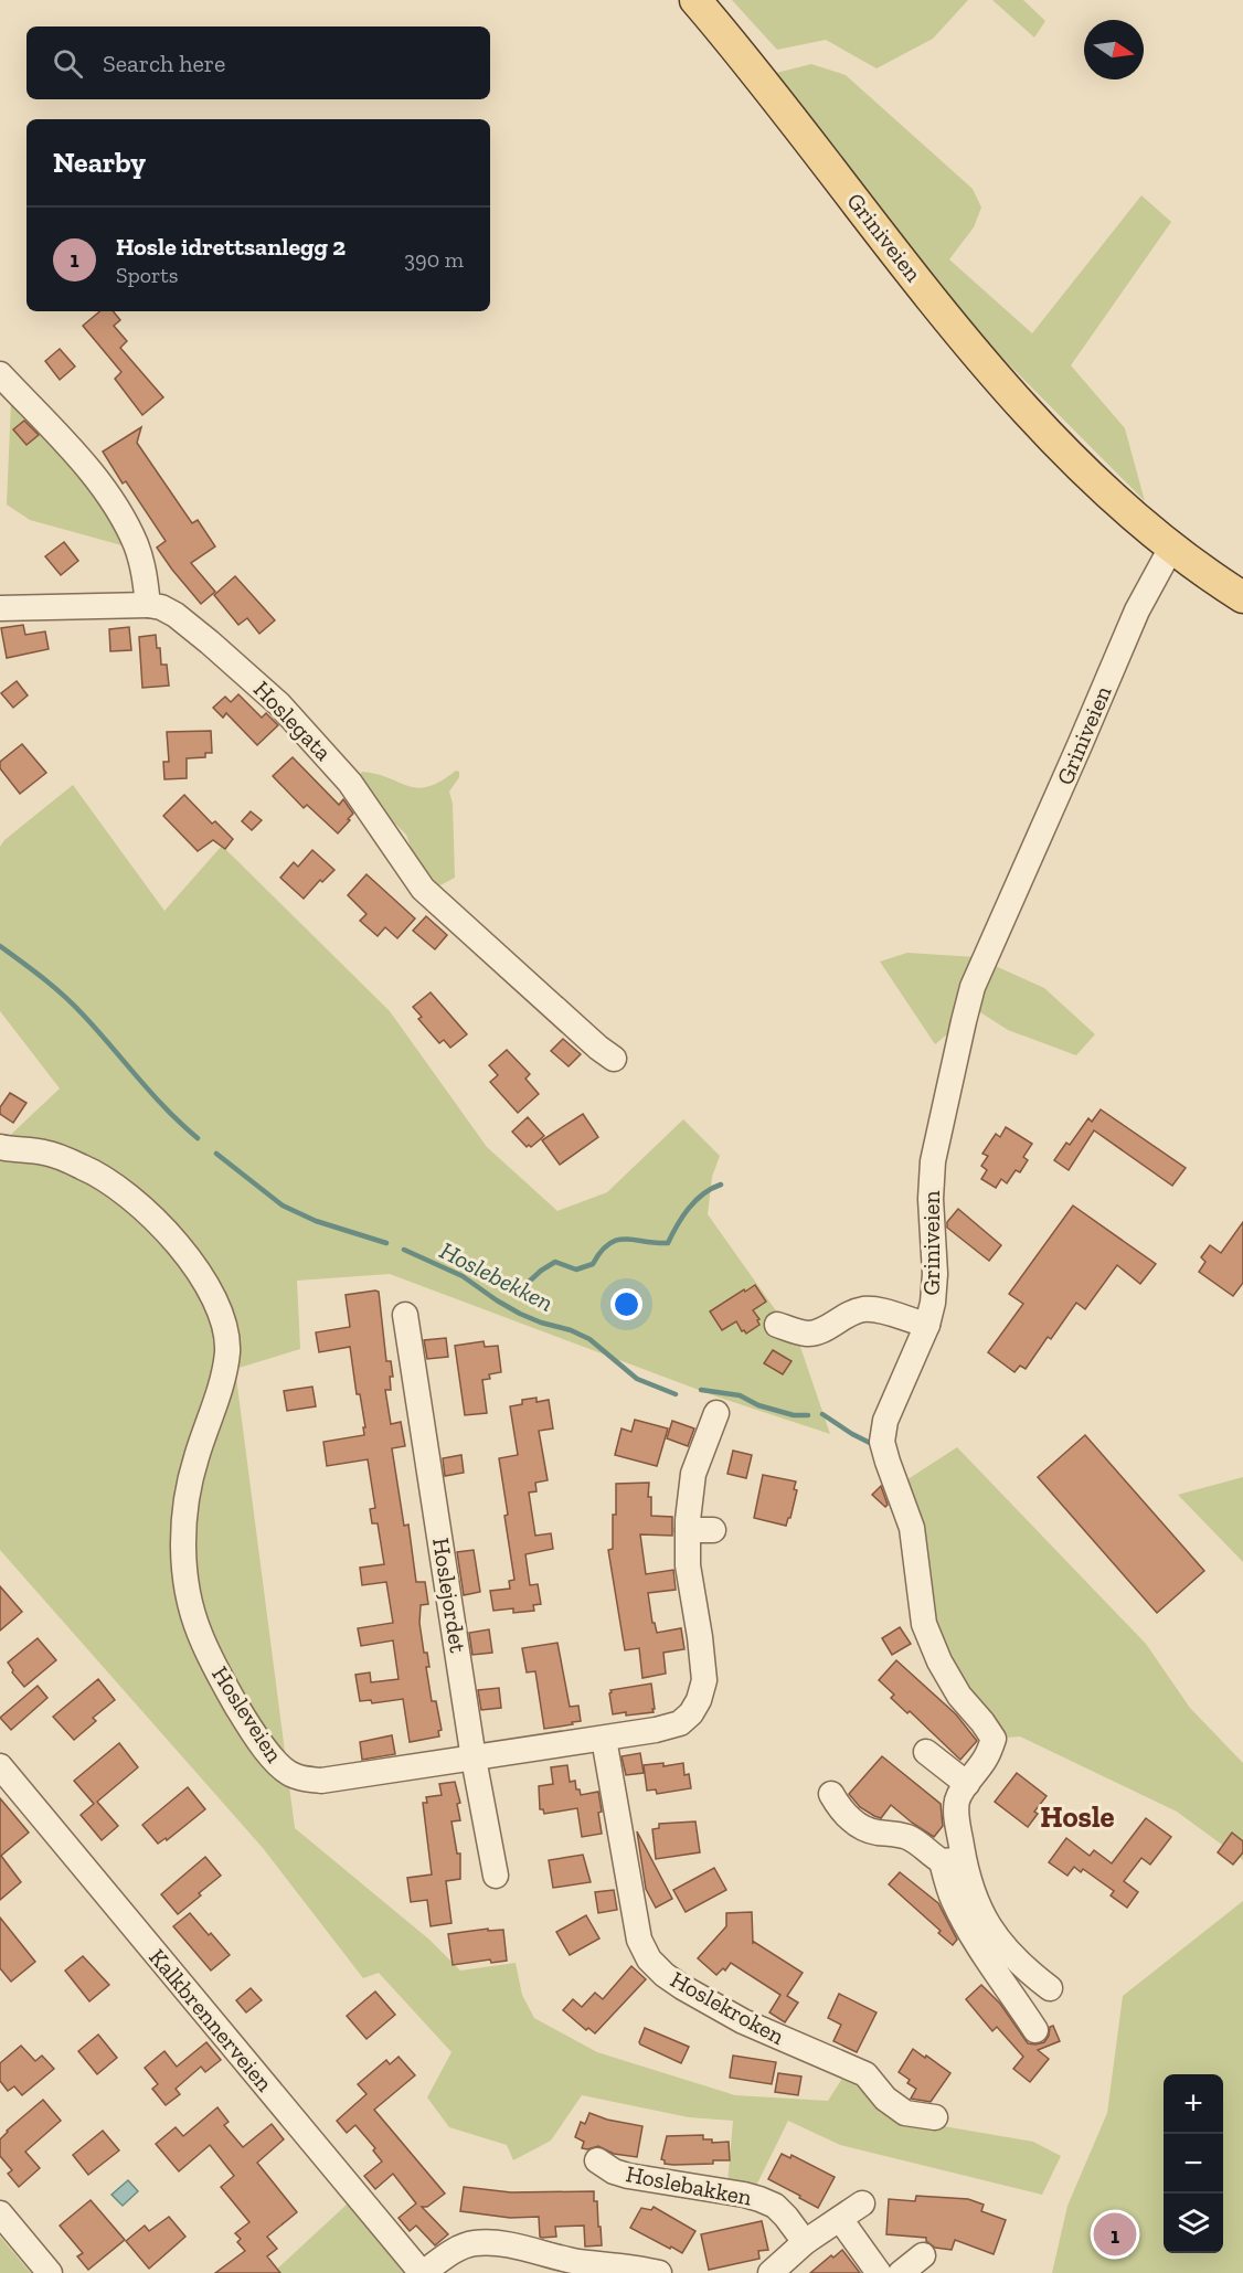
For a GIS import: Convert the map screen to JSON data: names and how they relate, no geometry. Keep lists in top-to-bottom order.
{
  "streets": {
    "main road": ["Griniveien"],
    "street": [
      "Hoslegata",
      "Hoslejordet",
      "Hosleveien",
      "Hoslekroken",
      "Kalkbrennerveien",
      "Hoslebakken"
    ]
  },
  "crossings": [
    ["Hoslejordet", "Hosleveien"],
    ["Hosleveien", "Hoslekroken"]
  ],
  "districts": ["Hosle"],
  "water": ["Hoslebekken"],
  "north": "right",
  "page": {
    "search": "Search here",
    "heading": "Nearby",
    "list": [
      {
        "mark": "1",
        "name": "Hosle idrettsanlegg 2",
        "note": "Sports",
        "value": "390 m"
      }
    ],
    "map_buttons": ["+", "−"],
    "pins": "1"
  }
}
